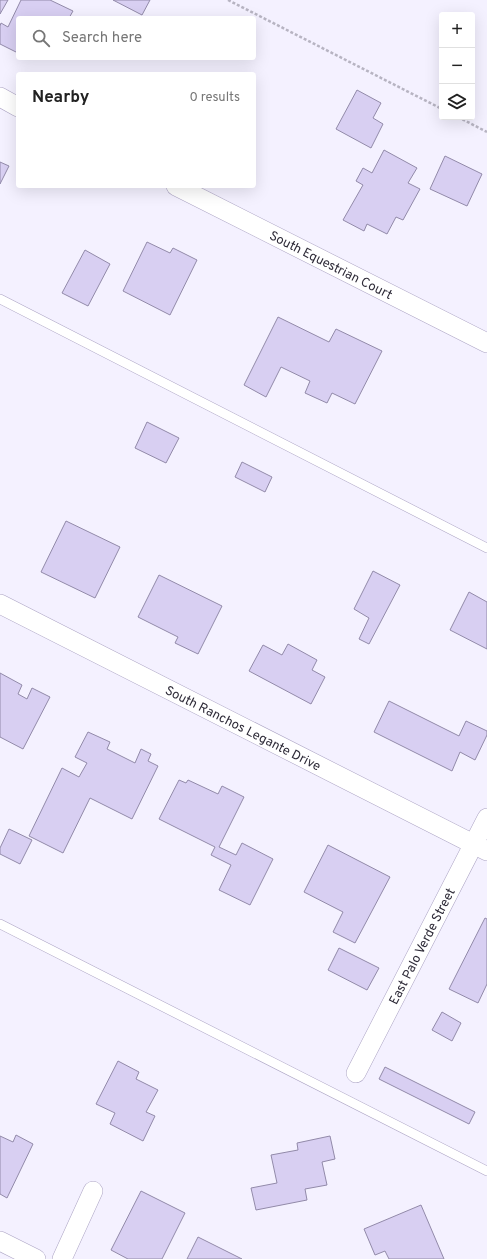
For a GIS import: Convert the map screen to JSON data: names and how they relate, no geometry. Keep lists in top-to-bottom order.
{
  "streets": {
    "street": ["South Equestrian Court", "South Ranchos Legante Drive", "East Palo Verde Street"]
  },
  "crossings": [
    ["South Ranchos Legante Drive", "East Palo Verde Street"]
  ],
  "page": {
    "map_buttons": ["+", "−"],
    "search": "Search here",
    "heading": ["Nearby", "0 results"]
  }
}
